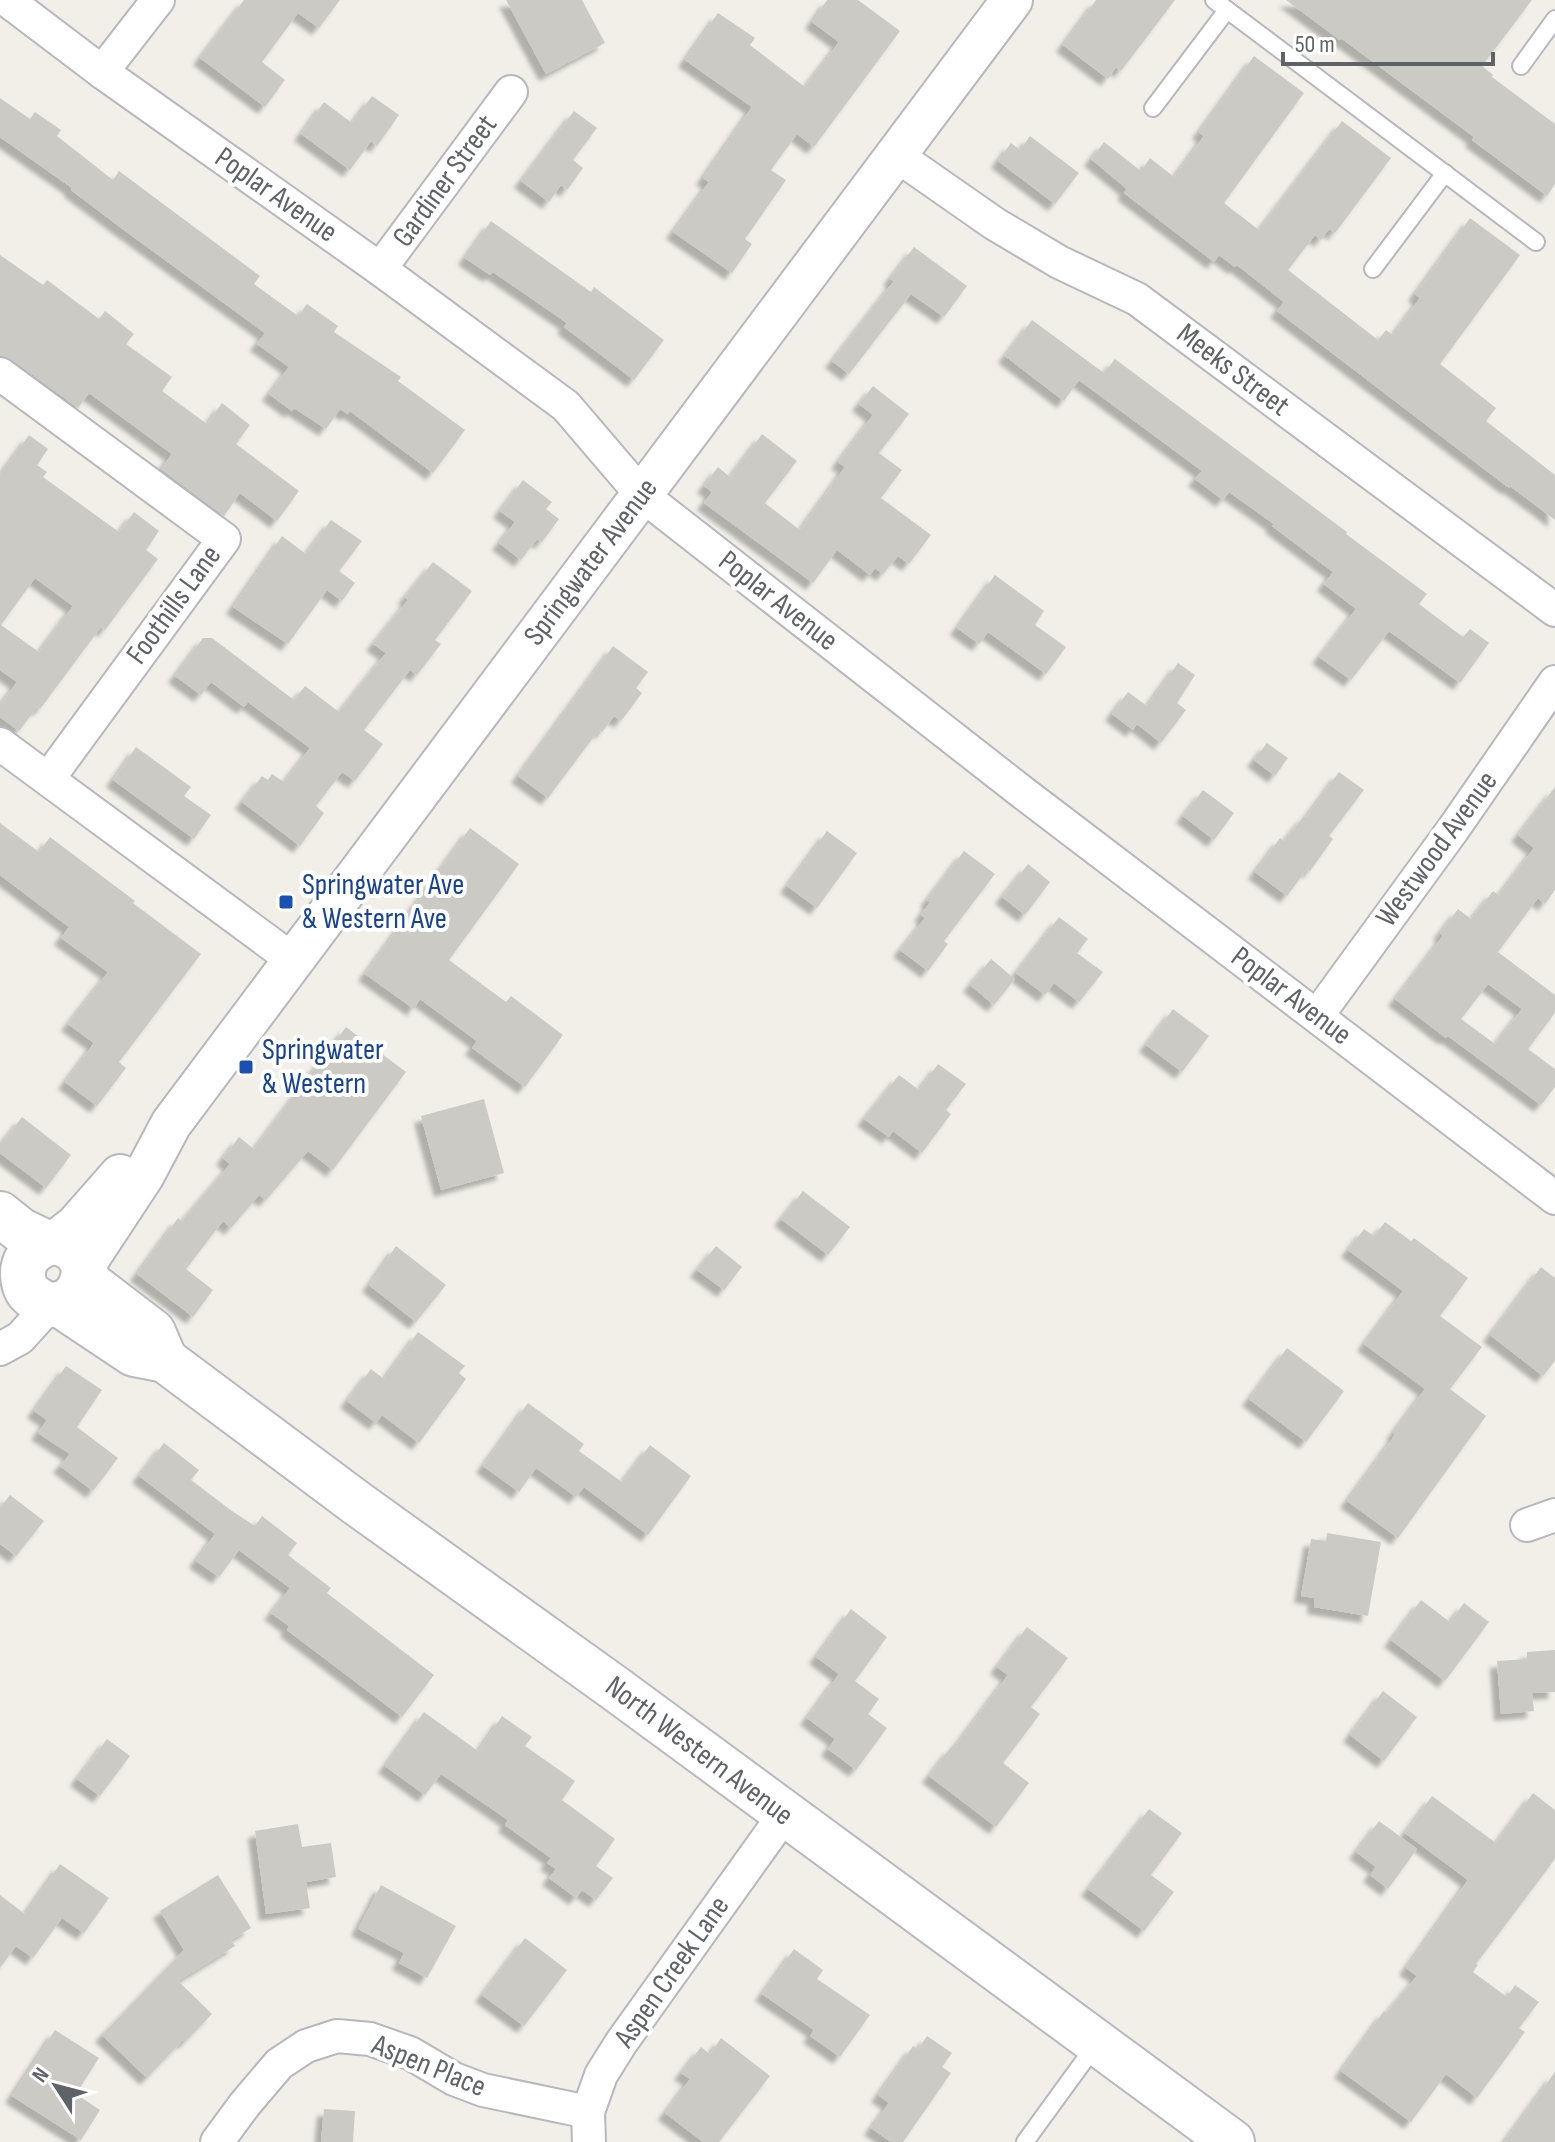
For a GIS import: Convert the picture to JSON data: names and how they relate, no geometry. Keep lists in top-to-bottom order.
{
  "streets": {
    "main road": ["North Western Avenue"],
    "street": [
      "Gardiner Street",
      "Poplar Avenue",
      "Meeks Street",
      "Springwater Avenue",
      "Foothills Lane",
      "Westwood Avenue",
      "Aspen Creek Lane",
      "Aspen Place"
    ]
  },
  "crossings": [
    ["Gardiner Street", "Poplar Avenue"],
    ["Poplar Avenue", "Springwater Avenue"],
    ["Poplar Avenue", "Westwood Avenue"],
    ["Meeks Street", "Springwater Avenue"],
    ["Springwater Avenue", "North Western Avenue"],
    ["North Western Avenue", "Aspen Creek Lane"],
    ["Aspen Creek Lane", "Aspen Place"]
  ],
  "places": {
    "transit": ["Springwater Ave & Western Ave", "Springwater & Western"]
  },
  "scale_bar": "50 m",
  "north": "top left"
}
